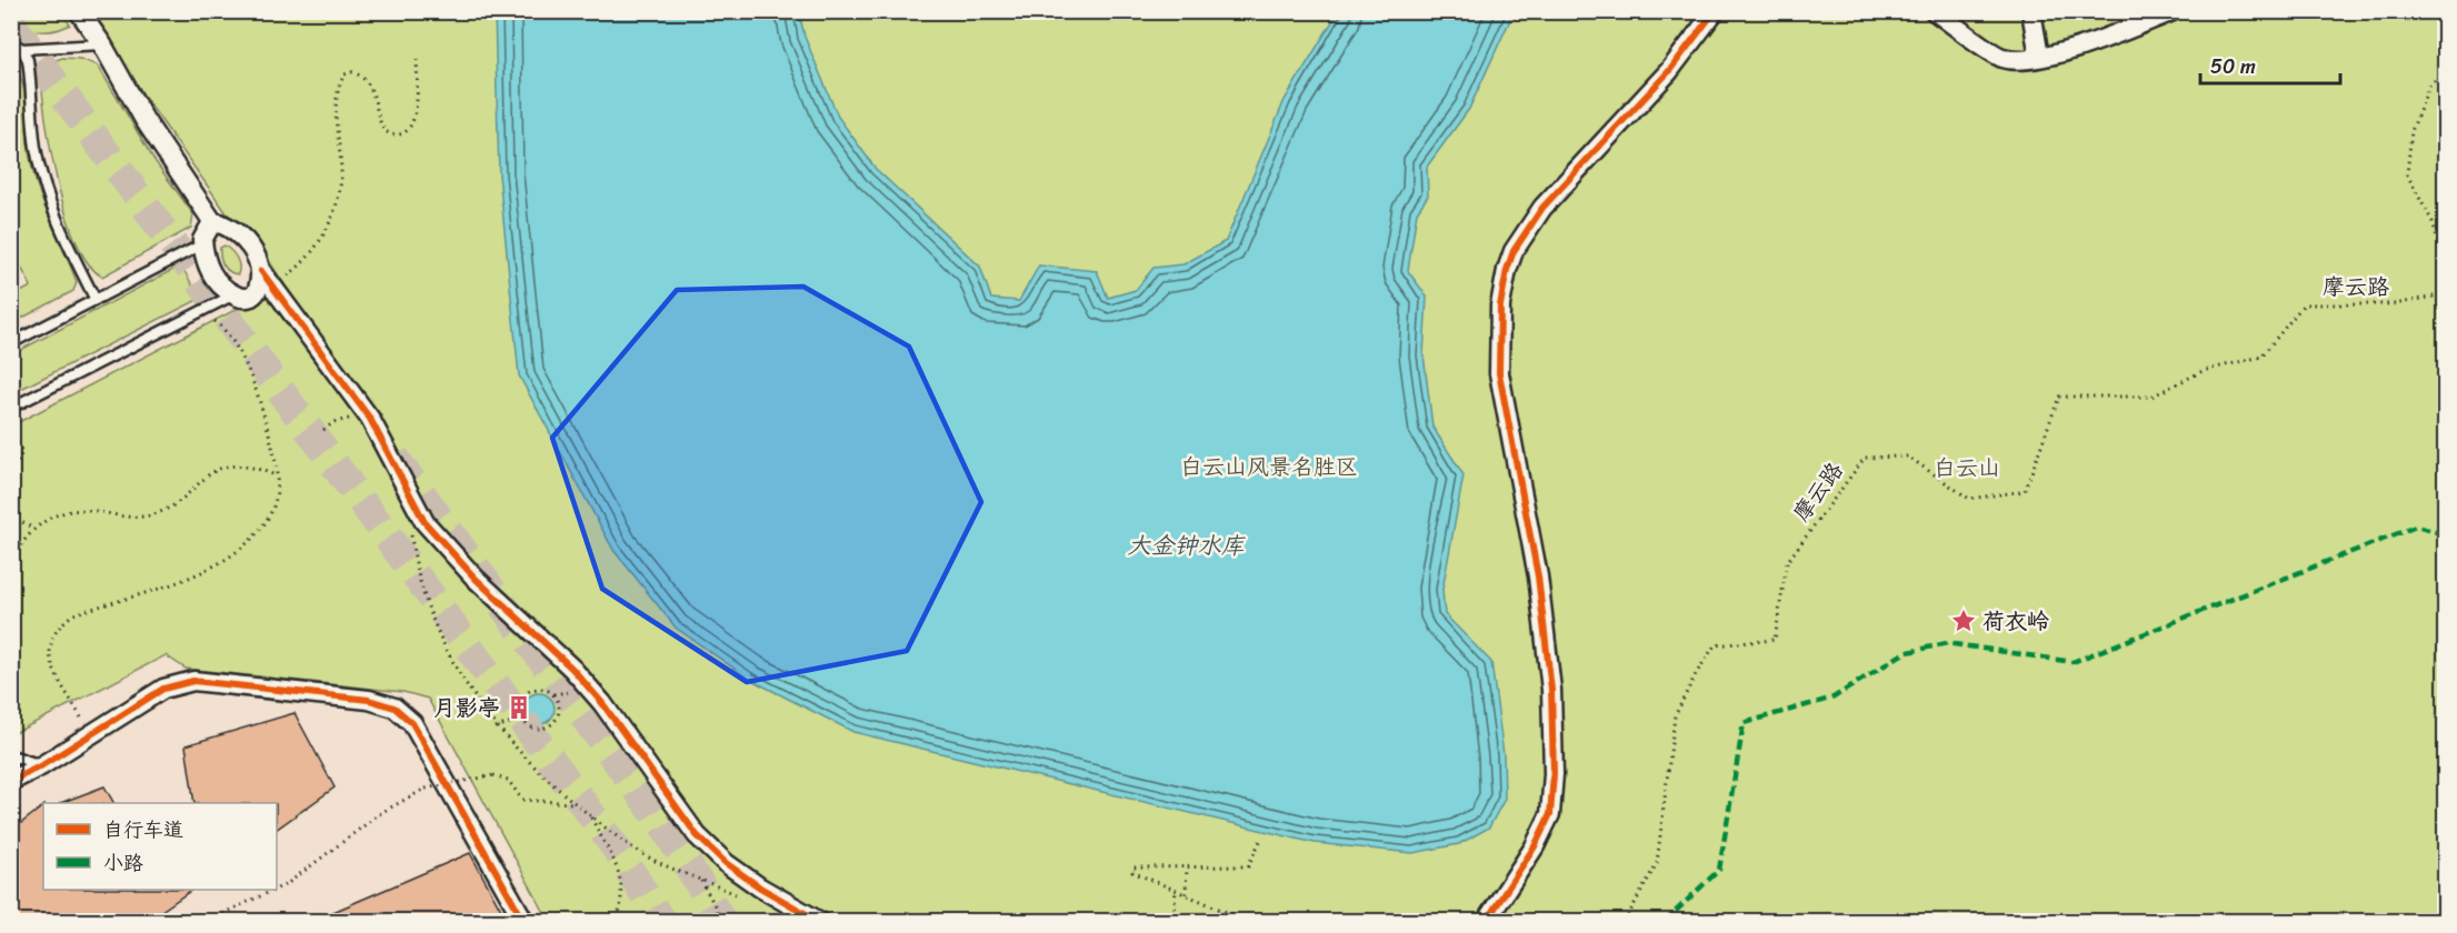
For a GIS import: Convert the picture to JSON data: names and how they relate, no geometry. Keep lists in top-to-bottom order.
{
  "streets": {
    "path": ["摩云路"]
  },
  "water": ["大金钟水库"],
  "parks": ["白云山风景名胜区", "白云山"],
  "places": {
    "place": ["荷衣岭"],
    "building": ["月影亭"]
  },
  "legend": ["自行车道", "小路"],
  "scale_bar": "50 m"
}
